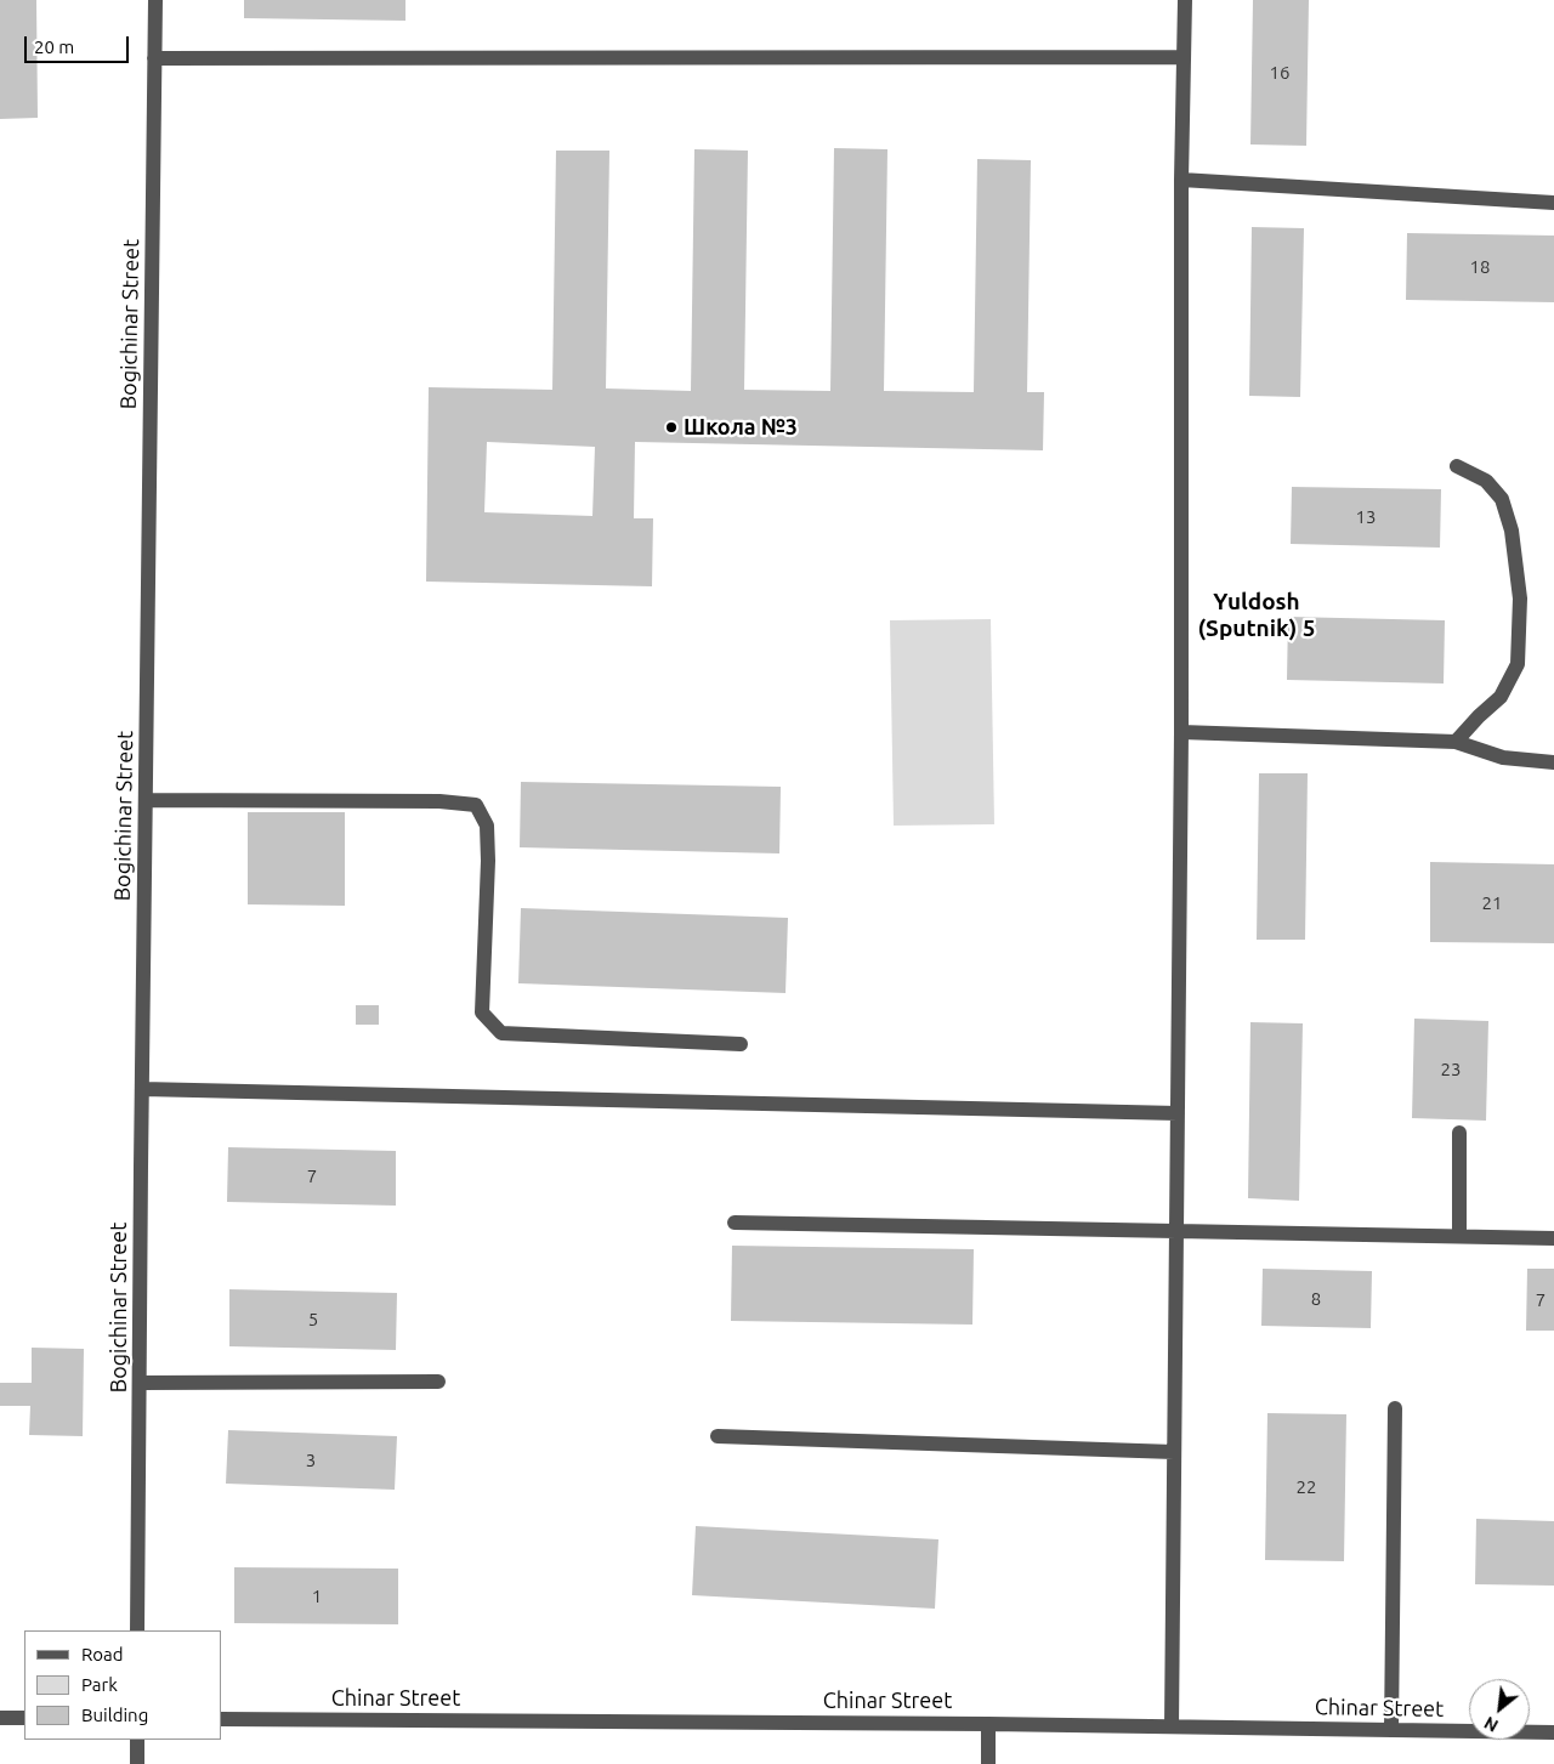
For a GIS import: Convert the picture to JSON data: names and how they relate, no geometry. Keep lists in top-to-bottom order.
{
  "streets": {
    "street": ["Bogichinar Street", "Chinar Street"]
  },
  "districts": ["Yuldosh (Sputnik) 5"],
  "places": ["Школа №3"],
  "house_numbers": [
    "16",
    "18",
    "13",
    "21",
    "23",
    "7",
    "8",
    "7",
    "5",
    "3",
    "22",
    "1"
  ],
  "legend": ["Road", "Park", "Building"],
  "scale_bar": "20 m",
  "north": "bottom left"
}
